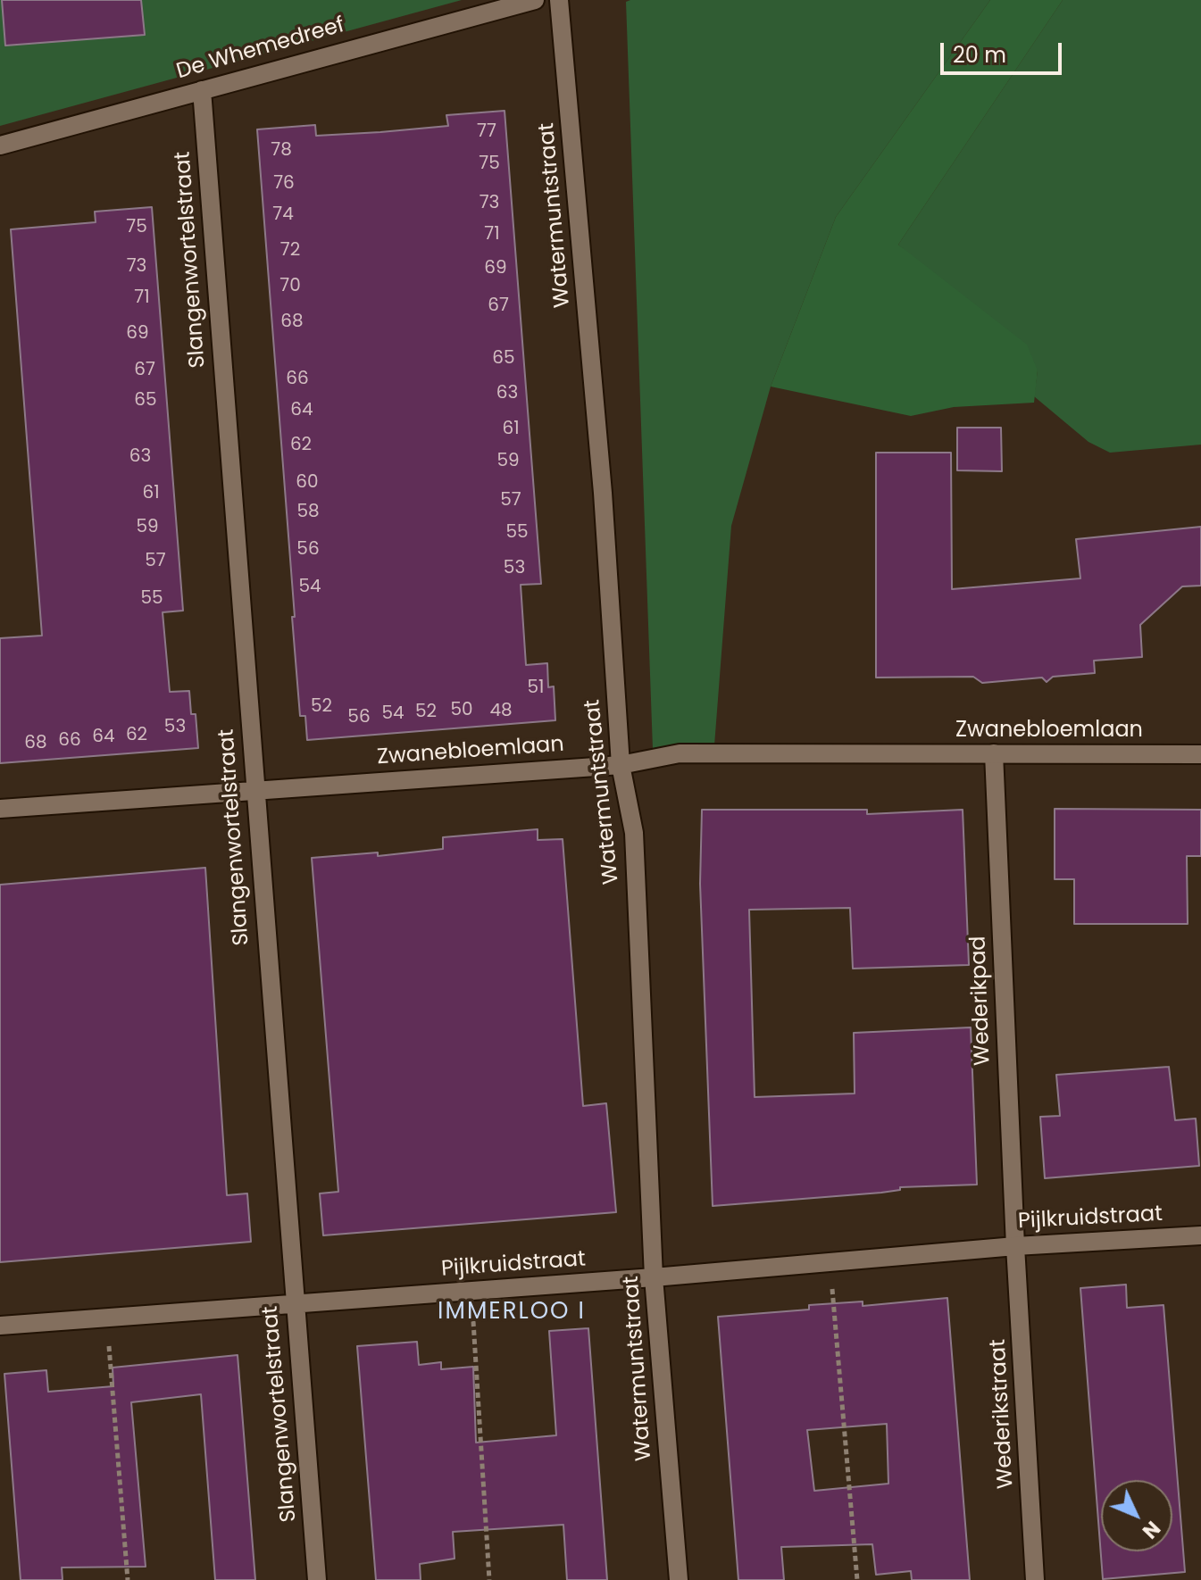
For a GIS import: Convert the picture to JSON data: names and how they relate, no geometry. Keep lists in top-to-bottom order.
{
  "streets": {
    "street": [
      "De Whemedreef",
      "Watermuntstraat",
      "Slangenwortelstraat",
      "Zwanebloemlaan",
      "Wederikpad",
      "Pijlkruidstraat",
      "Wederikstraat"
    ]
  },
  "crossings": [
    ["De Whemedreef", "Slangenwortelstraat"],
    ["Watermuntstraat", "Zwanebloemlaan"],
    ["Watermuntstraat", "Pijlkruidstraat"],
    ["Slangenwortelstraat", "Zwanebloemlaan"],
    ["Slangenwortelstraat", "Pijlkruidstraat"],
    ["Zwanebloemlaan", "Wederikpad"],
    ["Wederikpad", "Pijlkruidstraat"],
    ["Wederikpad", "Wederikstraat"],
    ["Pijlkruidstraat", "Wederikstraat"]
  ],
  "districts": ["IMMERLOO I"],
  "house_numbers": [
    "77",
    "78",
    "75",
    "76",
    "73",
    "74",
    "75",
    "71",
    "72",
    "73",
    "69",
    "70",
    "71",
    "67",
    "68",
    "69",
    "65",
    "67",
    "66",
    "63",
    "65",
    "64",
    "61",
    "62",
    "63",
    "59",
    "60",
    "61",
    "57",
    "58",
    "59",
    "55",
    "56",
    "57",
    "53",
    "54",
    "55",
    "51",
    "52",
    "50",
    "48",
    "52",
    "54",
    "56",
    "53",
    "62",
    "64",
    "66",
    "68"
  ],
  "scale_bar": "20 m",
  "north": "bottom right"
}
